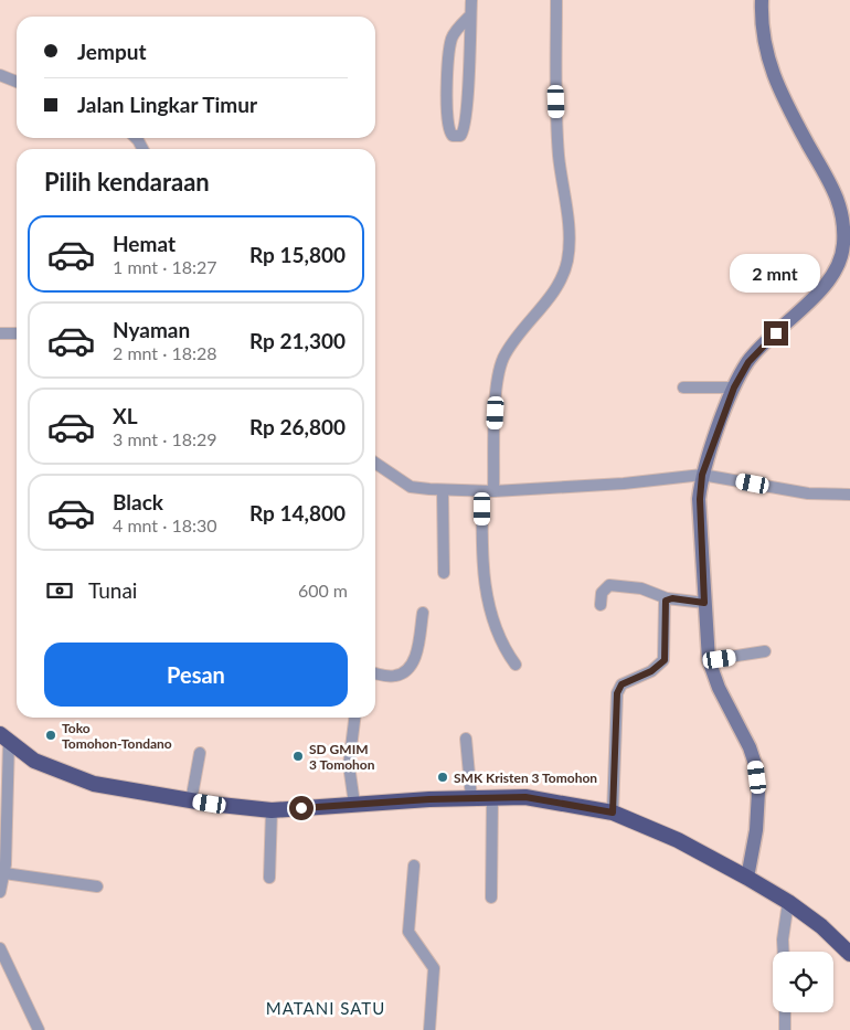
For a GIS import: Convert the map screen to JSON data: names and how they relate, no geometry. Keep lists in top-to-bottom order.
{
  "districts": ["MATANI SATU"],
  "places": ["Toko Tomohon-Tondano", "SD GMIM 3 Tomohon", "SMK Kristen 3 Tomohon"],
  "page": {
    "banner": ["Jemput", "Jalan Lingkar Timur"],
    "heading": "Pilih kendaraan",
    "list": [
      {
        "name": "Hemat",
        "note": "1 mnt · 18:27",
        "value": "Rp 15,800"
      },
      {
        "name": "Nyaman",
        "note": "2 mnt · 18:28",
        "value": "Rp 21,300"
      },
      {
        "name": "XL",
        "note": "3 mnt · 18:29",
        "value": "Rp 26,800"
      },
      {
        "name": "Black",
        "note": "4 mnt · 18:30",
        "value": "Rp 14,800"
      }
    ],
    "bubble": "2 mnt",
    "pay": ["Tunai", "600 m"],
    "buttons": "Pesan"
  }
}
